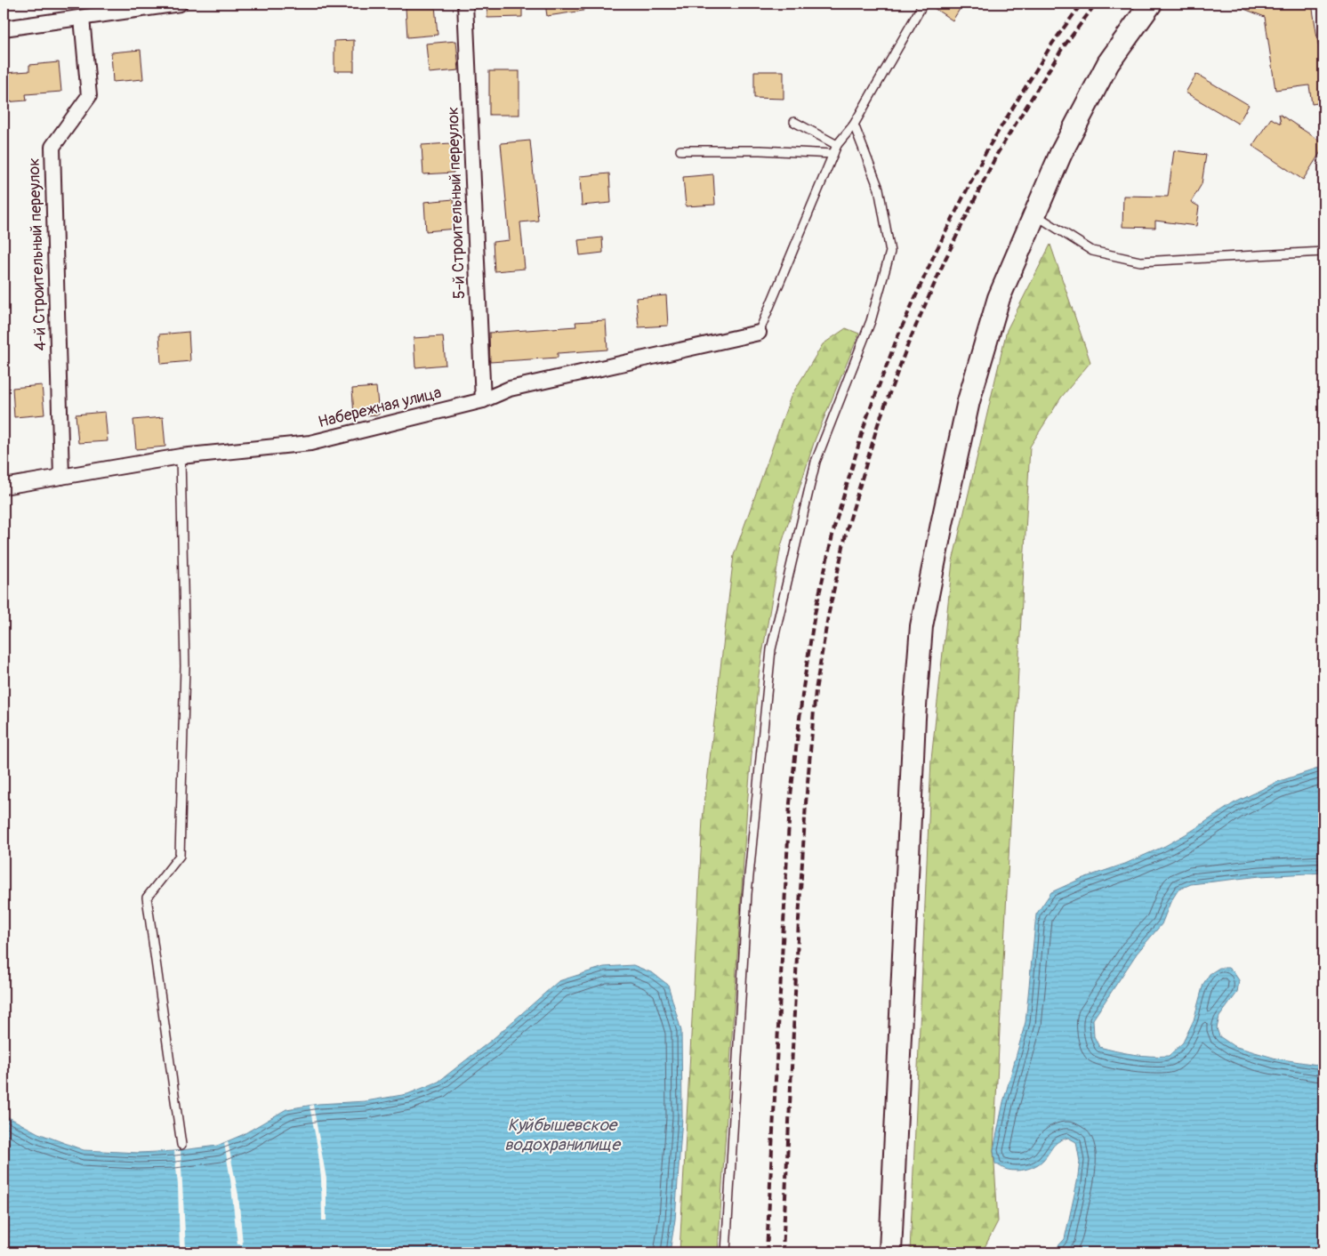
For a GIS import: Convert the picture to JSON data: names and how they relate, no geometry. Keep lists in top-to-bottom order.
{
  "streets": {
    "street": ["5-й Строительный переулок", "4-й Строительный переулок", "Набережная улица"]
  },
  "crossings": [
    ["5-й Строительный переулок", "Набережная улица"],
    ["4-й Строительный переулок", "Набережная улица"]
  ],
  "water": ["Куйбышевское водохранилище"]
}
